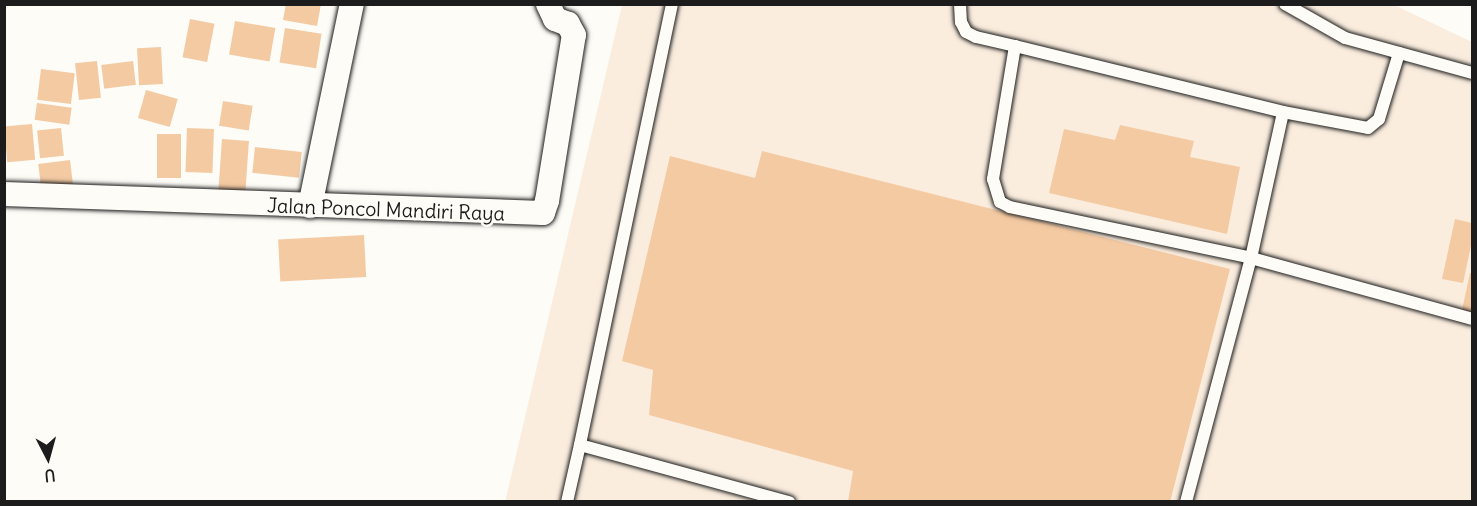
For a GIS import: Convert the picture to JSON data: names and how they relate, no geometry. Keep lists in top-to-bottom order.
{
  "streets": {
    "street": ["Jalan Poncol Mandiri Raya"]
  },
  "north": "bottom"
}
